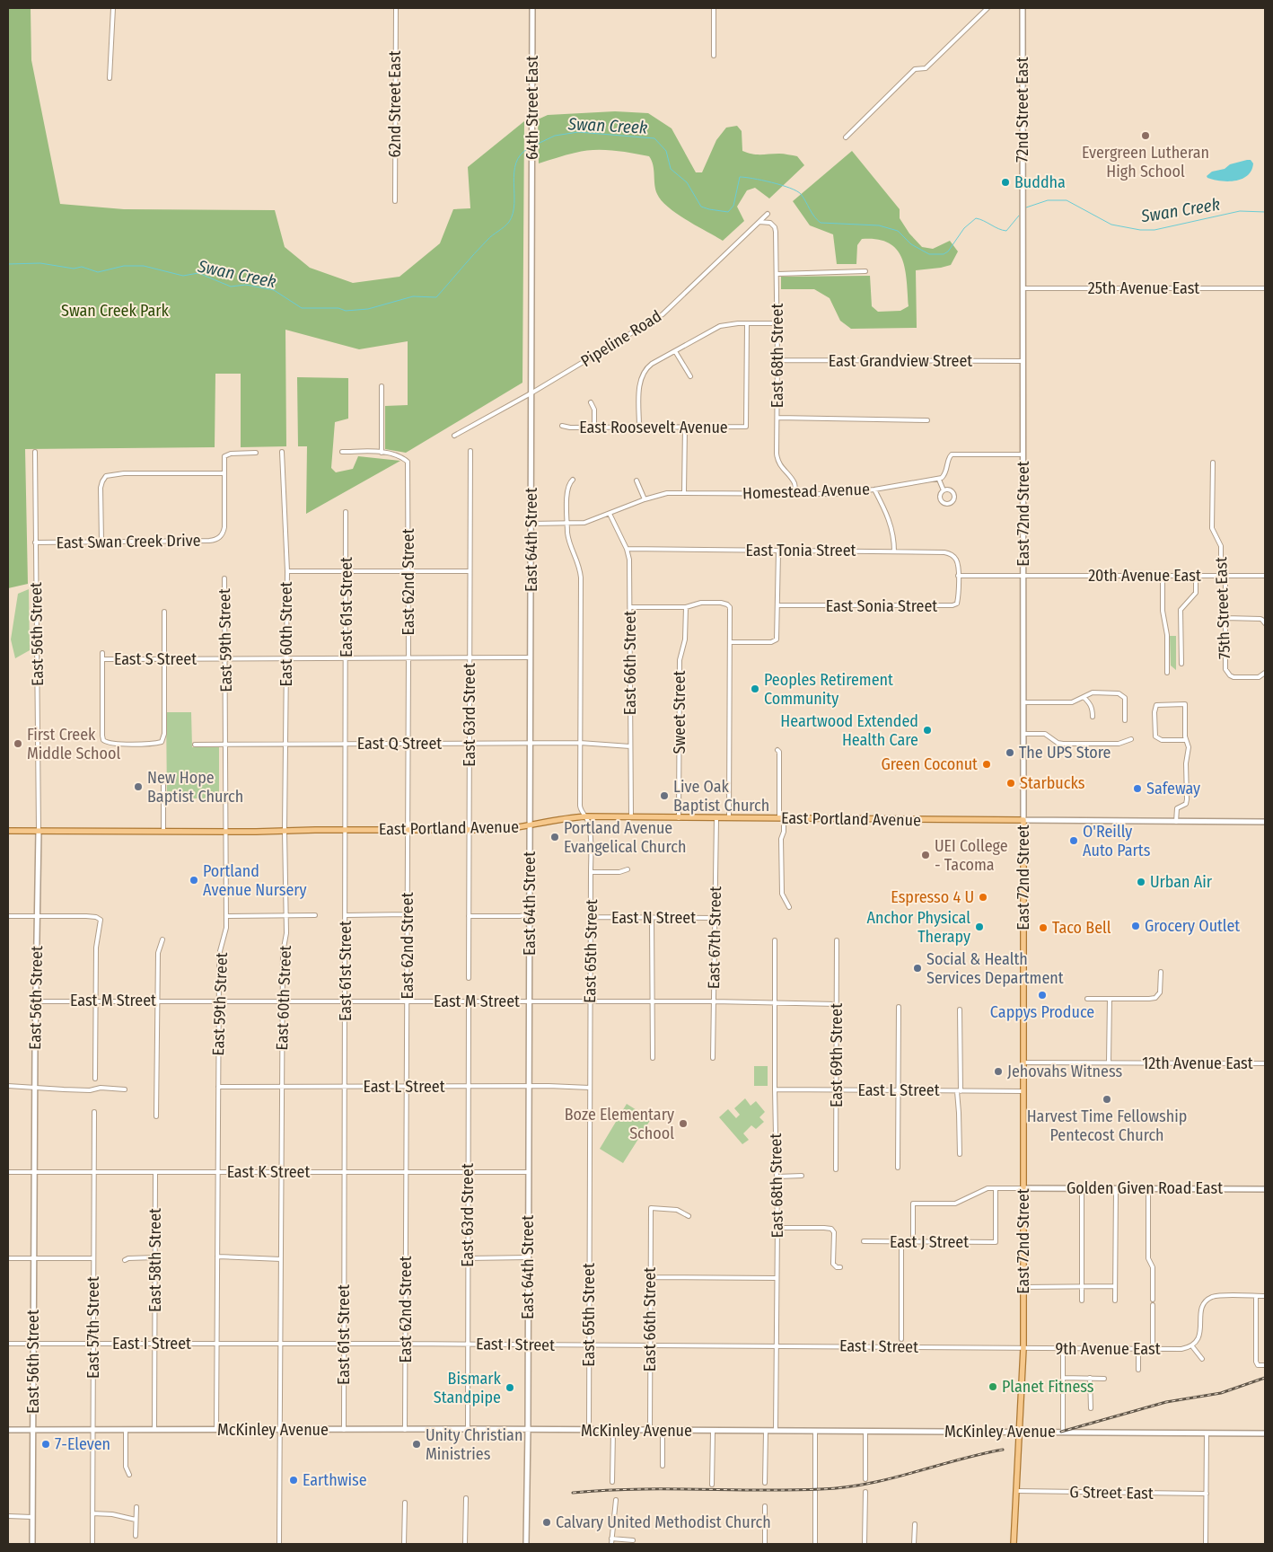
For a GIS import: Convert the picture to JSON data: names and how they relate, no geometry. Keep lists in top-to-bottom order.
{
  "streets": {
    "main road": ["East 72nd Street", "East Portland Avenue"],
    "street": [
      "62nd Street East",
      "64th Street East",
      "72nd Street East",
      "25th Avenue East",
      "Pipeline Road",
      "East 68th Street",
      "East Grandview Street",
      "East Roosevelt Avenue",
      "Homestead Avenue",
      "East 64th Street",
      "East Swan Creek Drive",
      "East Tonia Street",
      "20th Avenue East",
      "East 62nd Street",
      "East Sonia Street",
      "East 61st Street",
      "75th Street East",
      "East 56th Street",
      "East 60th Street",
      "East 59th Street",
      "East S Street",
      "East 66th Street",
      "Sweet Street",
      "East 63rd Street",
      "East Q Street",
      "East N Street",
      "East 67th Street",
      "East 65th Street",
      "East M Street",
      "East 69th Street",
      "12th Avenue East",
      "East L Street",
      "East K Street",
      "Golden Given Road East",
      "East J Street",
      "East 58th Street",
      "East 57th Street",
      "East I Street",
      "9th Avenue East",
      "McKinley Avenue",
      "G Street East"
    ]
  },
  "crossings": [
    ["64th Street East", "East 64th Street"],
    ["72nd Street East", "East 72nd Street"],
    ["25th Avenue East", "East 72nd Street"],
    ["Pipeline Road", "East 68th Street"],
    ["Pipeline Road", "East 64th Street"],
    ["East 68th Street", "East Grandview Street"],
    ["East 68th Street", "Homestead Avenue"],
    ["East 68th Street", "East M Street"],
    ["East 68th Street", "East L Street"],
    ["East 68th Street", "East I Street"],
    ["East 68th Street", "McKinley Avenue"],
    ["East Grandview Street", "East 72nd Street"],
    ["Homestead Avenue", "East 64th Street"],
    ["Homestead Avenue", "East 66th Street"],
    ["Homestead Avenue", "East 65th Street"],
    ["East 72nd Street", "20th Avenue East"],
    ["East 72nd Street", "East Portland Avenue"],
    ["East 72nd Street", "12th Avenue East"],
    ["East 72nd Street", "East L Street"],
    ["East 72nd Street", "Golden Given Road East"],
    ["East 72nd Street", "East I Street"],
    ["East 72nd Street", "9th Avenue East"],
    ["East 72nd Street", "McKinley Avenue"],
    ["East 72nd Street", "G Street East"],
    ["East 64th Street", "East S Street"],
    ["East 64th Street", "East Q Street"],
    ["East 64th Street", "East Portland Avenue"],
    ["East 64th Street", "East M Street"],
    ["East 64th Street", "East L Street"],
    ["East 64th Street", "East K Street"],
    ["East 64th Street", "East I Street"],
    ["East 64th Street", "McKinley Avenue"],
    ["East Swan Creek Drive", "East 56th Street"],
    ["East Tonia Street", "20th Avenue East"],
    ["East Tonia Street", "East Sonia Street"],
    ["East Tonia Street", "East 66th Street"],
    ["20th Avenue East", "East Sonia Street"],
    ["20th Avenue East", "75th Street East"],
    ["East 62nd Street", "East S Street"],
    ["East 62nd Street", "East Q Street"],
    ["East 62nd Street", "East Portland Avenue"],
    ["East 62nd Street", "East M Street"],
    ["East 62nd Street", "East L Street"],
    ["East 62nd Street", "East K Street"],
    ["East 62nd Street", "East I Street"],
    ["East 62nd Street", "McKinley Avenue"],
    ["East 61st Street", "East S Street"],
    ["East 61st Street", "East Q Street"],
    ["East 61st Street", "East Portland Avenue"],
    ["East 61st Street", "East M Street"],
    ["East 61st Street", "East L Street"],
    ["East 61st Street", "East K Street"],
    ["East 61st Street", "East I Street"],
    ["East 61st Street", "McKinley Avenue"],
    ["East 56th Street", "East Portland Avenue"],
    ["East 56th Street", "East M Street"],
    ["East 56th Street", "East K Street"],
    ["East 56th Street", "East I Street"],
    ["East 56th Street", "McKinley Avenue"],
    ["East 60th Street", "East S Street"],
    ["East 60th Street", "East Q Street"],
    ["East 60th Street", "East Portland Avenue"],
    ["East 60th Street", "East M Street"],
    ["East 60th Street", "East L Street"],
    ["East 60th Street", "East K Street"],
    ["East 60th Street", "East I Street"],
    ["East 60th Street", "McKinley Avenue"],
    ["East 59th Street", "East S Street"],
    ["East 59th Street", "East Q Street"],
    ["East 59th Street", "East Portland Avenue"],
    ["East 59th Street", "East M Street"],
    ["East 59th Street", "East L Street"],
    ["East 59th Street", "East K Street"],
    ["East 59th Street", "East I Street"],
    ["East 59th Street", "McKinley Avenue"],
    ["East S Street", "East 63rd Street"],
    ["East 66th Street", "East Q Street"],
    ["East 66th Street", "East Portland Avenue"],
    ["East 66th Street", "East I Street"],
    ["East 66th Street", "McKinley Avenue"],
    ["Sweet Street", "East Portland Avenue"],
    ["East 63rd Street", "East Q Street"],
    ["East 63rd Street", "East Portland Avenue"],
    ["East 63rd Street", "East M Street"],
    ["East 63rd Street", "East L Street"],
    ["East 63rd Street", "East K Street"],
    ["East 63rd Street", "East I Street"],
    ["East 63rd Street", "McKinley Avenue"],
    ["East Q Street", "East 65th Street"],
    ["East Portland Avenue", "East 67th Street"],
    ["East Portland Avenue", "East 65th Street"],
    ["East N Street", "East 67th Street"],
    ["East N Street", "East 65th Street"],
    ["East 67th Street", "East M Street"],
    ["East 65th Street", "East M Street"],
    ["East 65th Street", "East L Street"],
    ["East 65th Street", "East I Street"],
    ["East 65th Street", "McKinley Avenue"],
    ["East M Street", "East 69th Street"],
    ["East 69th Street", "East L Street"],
    ["East K Street", "East 58th Street"],
    ["East K Street", "East 57th Street"],
    ["East 58th Street", "East I Street"],
    ["East 58th Street", "McKinley Avenue"],
    ["East 57th Street", "East I Street"],
    ["East 57th Street", "McKinley Avenue"],
    ["East I Street", "9th Avenue East"]
  ],
  "water": ["Swan Creek"],
  "parks": ["Swan Creek Park"],
  "places": [
    "Evergreen Lutheran High School",
    "Buddha",
    "Peoples Retirement Community",
    "Heartwood Extended Health Care",
    "First Creek Middle School",
    "The UPS Store",
    "Green Coconut",
    "Starbucks",
    "New Hope Baptist Church",
    "Safeway",
    "Live Oak Baptist Church",
    "Portland Avenue Evangelical Church",
    "O'Reilly Auto Parts",
    "UEI College - Tacoma",
    "Portland Avenue Nursery",
    "Urban Air",
    "Espresso 4 U",
    "Grocery Outlet",
    "Anchor Physical Therapy",
    "Taco Bell",
    "Social & Health Services Department",
    "Cappys Produce",
    "Jehovahs Witness",
    "Harvest Time Fellowship Pentecost Church",
    "Boze Elementary School",
    "Planet Fitness",
    "Bismark Standpipe",
    "7-Eleven",
    "Unity Christian Ministries",
    "Earthwise",
    "Calvary United Methodist Church"
  ]
}
